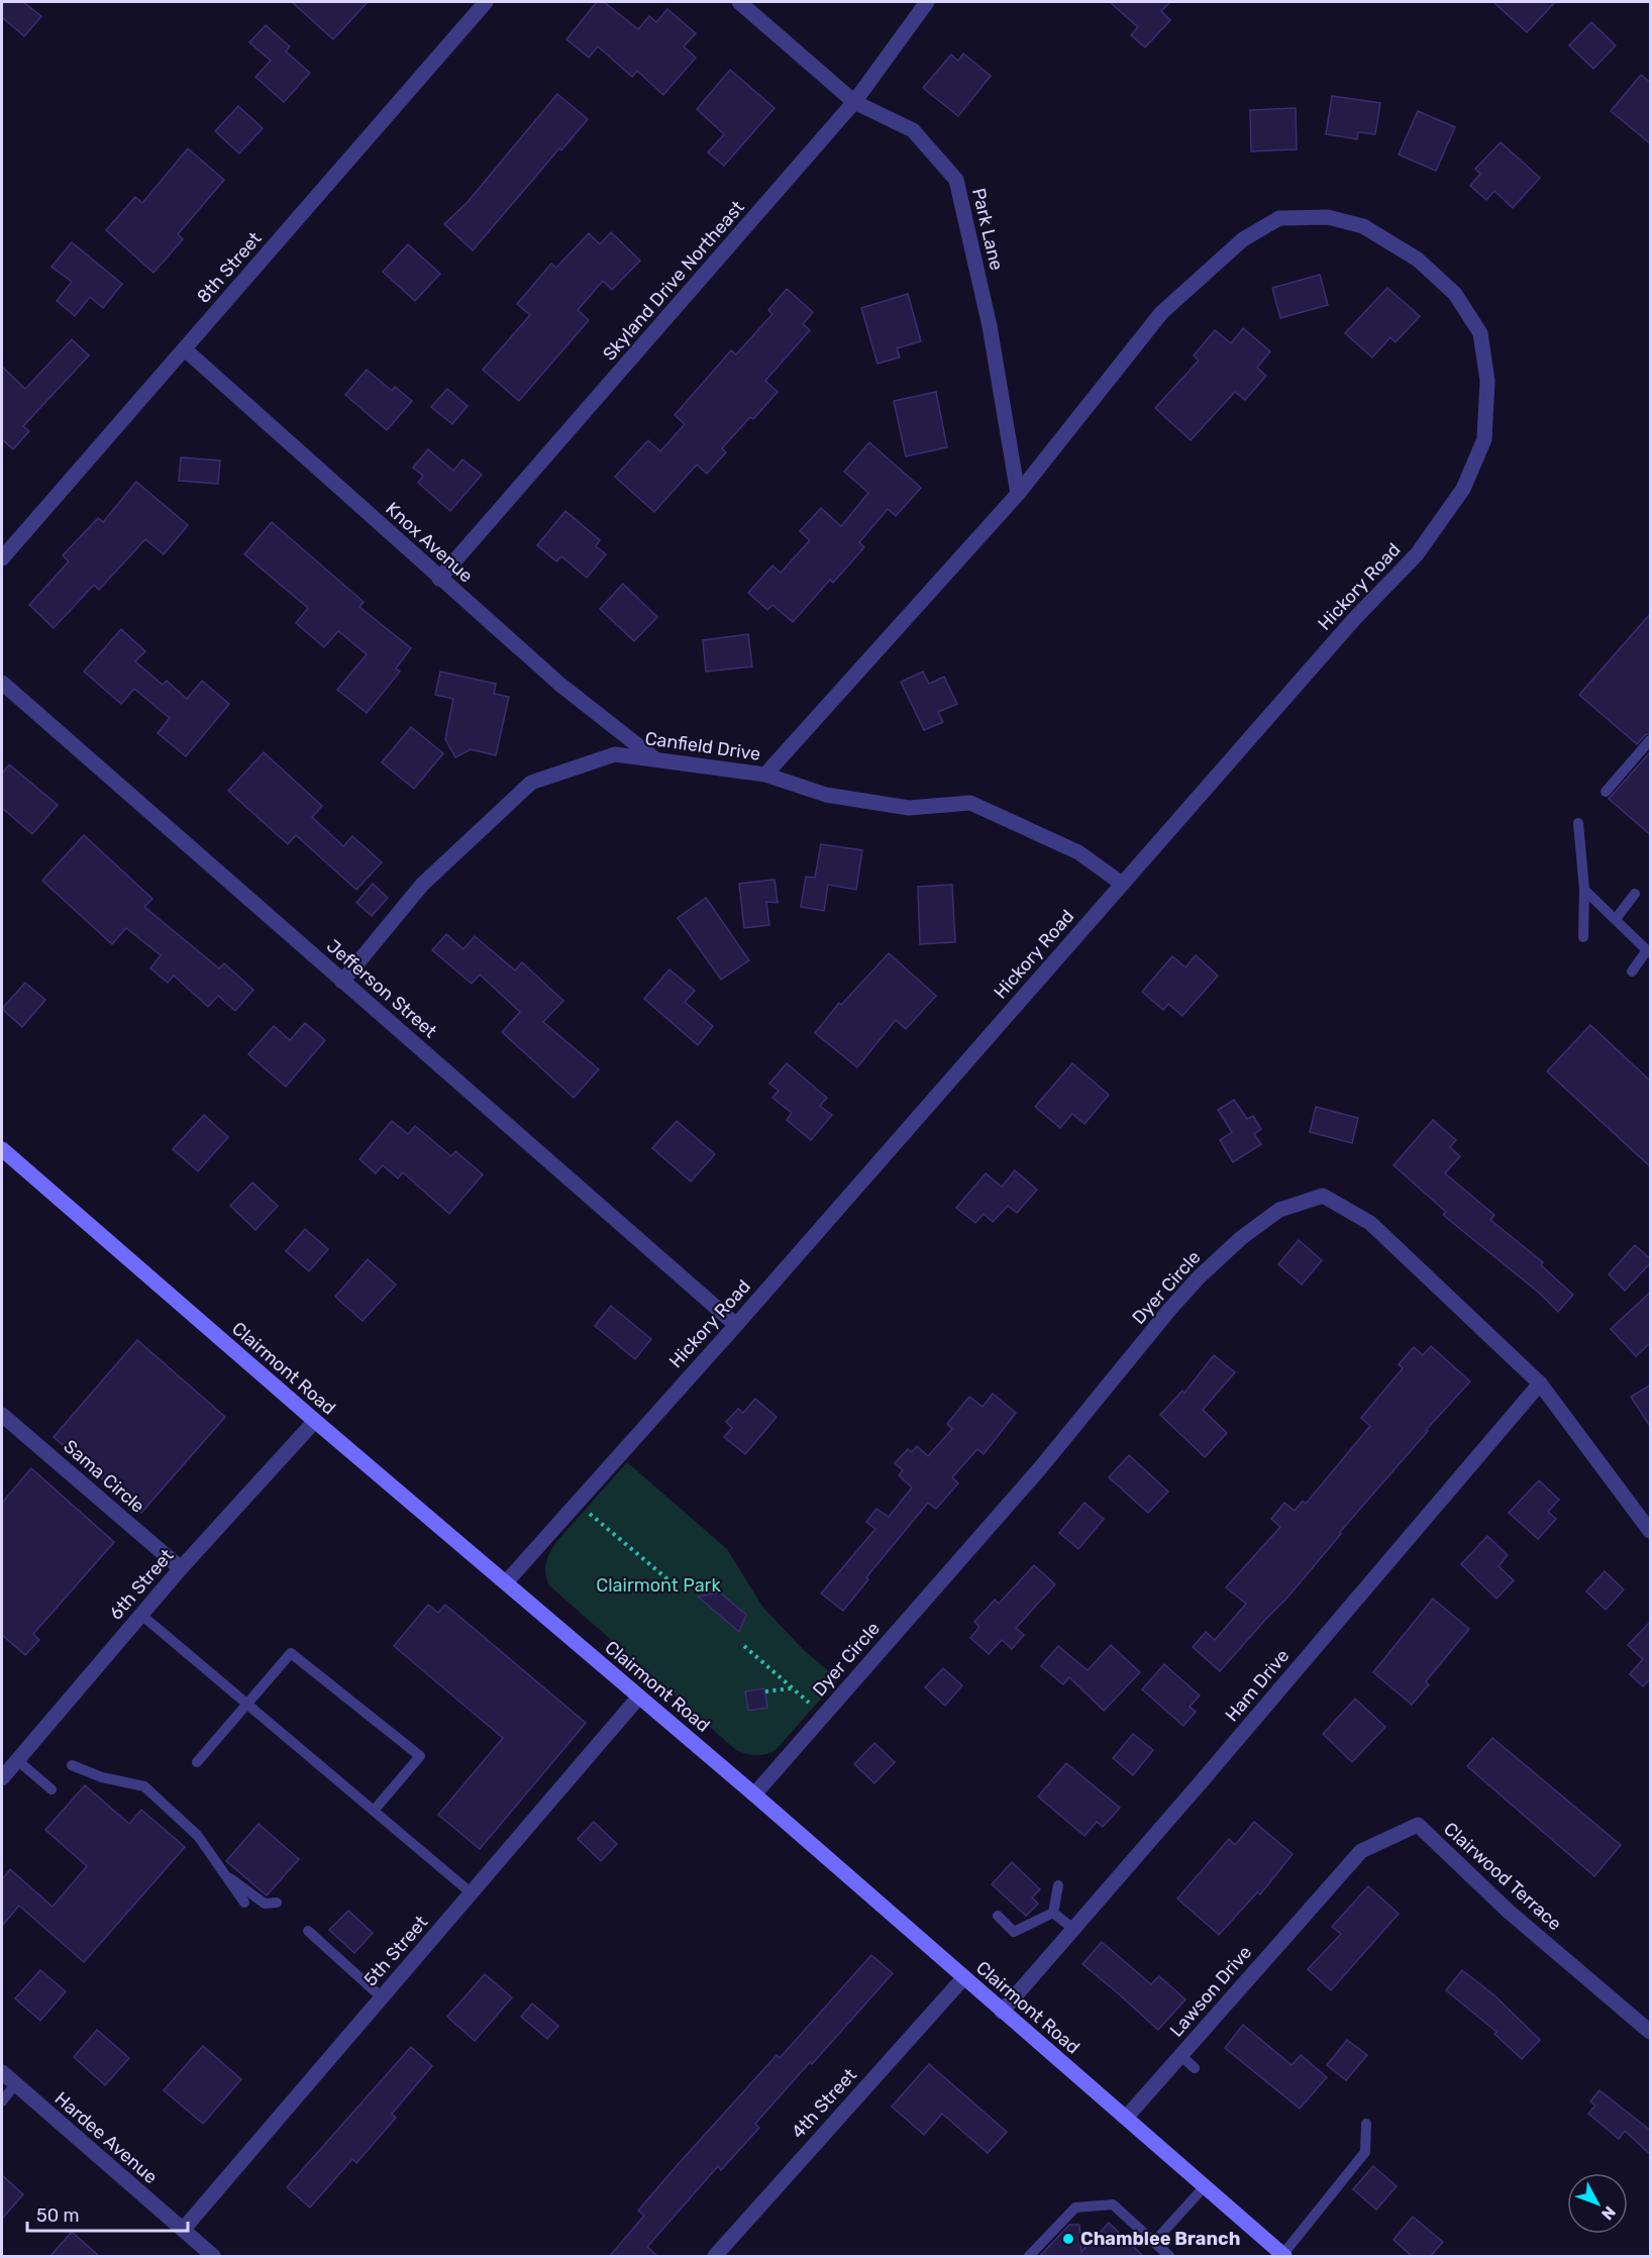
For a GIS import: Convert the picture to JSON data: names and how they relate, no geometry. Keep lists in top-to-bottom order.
{
  "streets": {
    "main road": ["Clairmont Road"],
    "street": [
      "Park Lane",
      "8th Street",
      "Skyland Drive Northeast",
      "Knox Avenue",
      "Hickory Road",
      "Canfield Drive",
      "Jefferson Street",
      "Dyer Circle",
      "Sama Circle",
      "6th Street",
      "Ham Drive",
      "Clairwood Terrace",
      "5th Street",
      "Lawson Drive",
      "4th Street",
      "Hardee Avenue"
    ]
  },
  "crossings": [
    ["Park Lane", "Skyland Drive Northeast"],
    ["Park Lane", "Hickory Road"],
    ["8th Street", "Knox Avenue"],
    ["Skyland Drive Northeast", "Knox Avenue"],
    ["Knox Avenue", "Canfield Drive"],
    ["Hickory Road", "Canfield Drive"],
    ["Hickory Road", "Jefferson Street"],
    ["Hickory Road", "Clairmont Road"],
    ["Canfield Drive", "Jefferson Street"],
    ["Dyer Circle", "Clairmont Road"],
    ["Dyer Circle", "Ham Drive"],
    ["Clairmont Road", "6th Street"],
    ["Clairmont Road", "Ham Drive"],
    ["Clairmont Road", "5th Street"],
    ["Clairmont Road", "Lawson Drive"],
    ["Clairmont Road", "4th Street"],
    ["Sama Circle", "6th Street"],
    ["Clairwood Terrace", "Lawson Drive"],
    ["5th Street", "Hardee Avenue"]
  ],
  "parks": ["Clairmont Park"],
  "places": ["Chamblee Branch"],
  "scale_bar": "50 m",
  "north": "bottom right"
}
